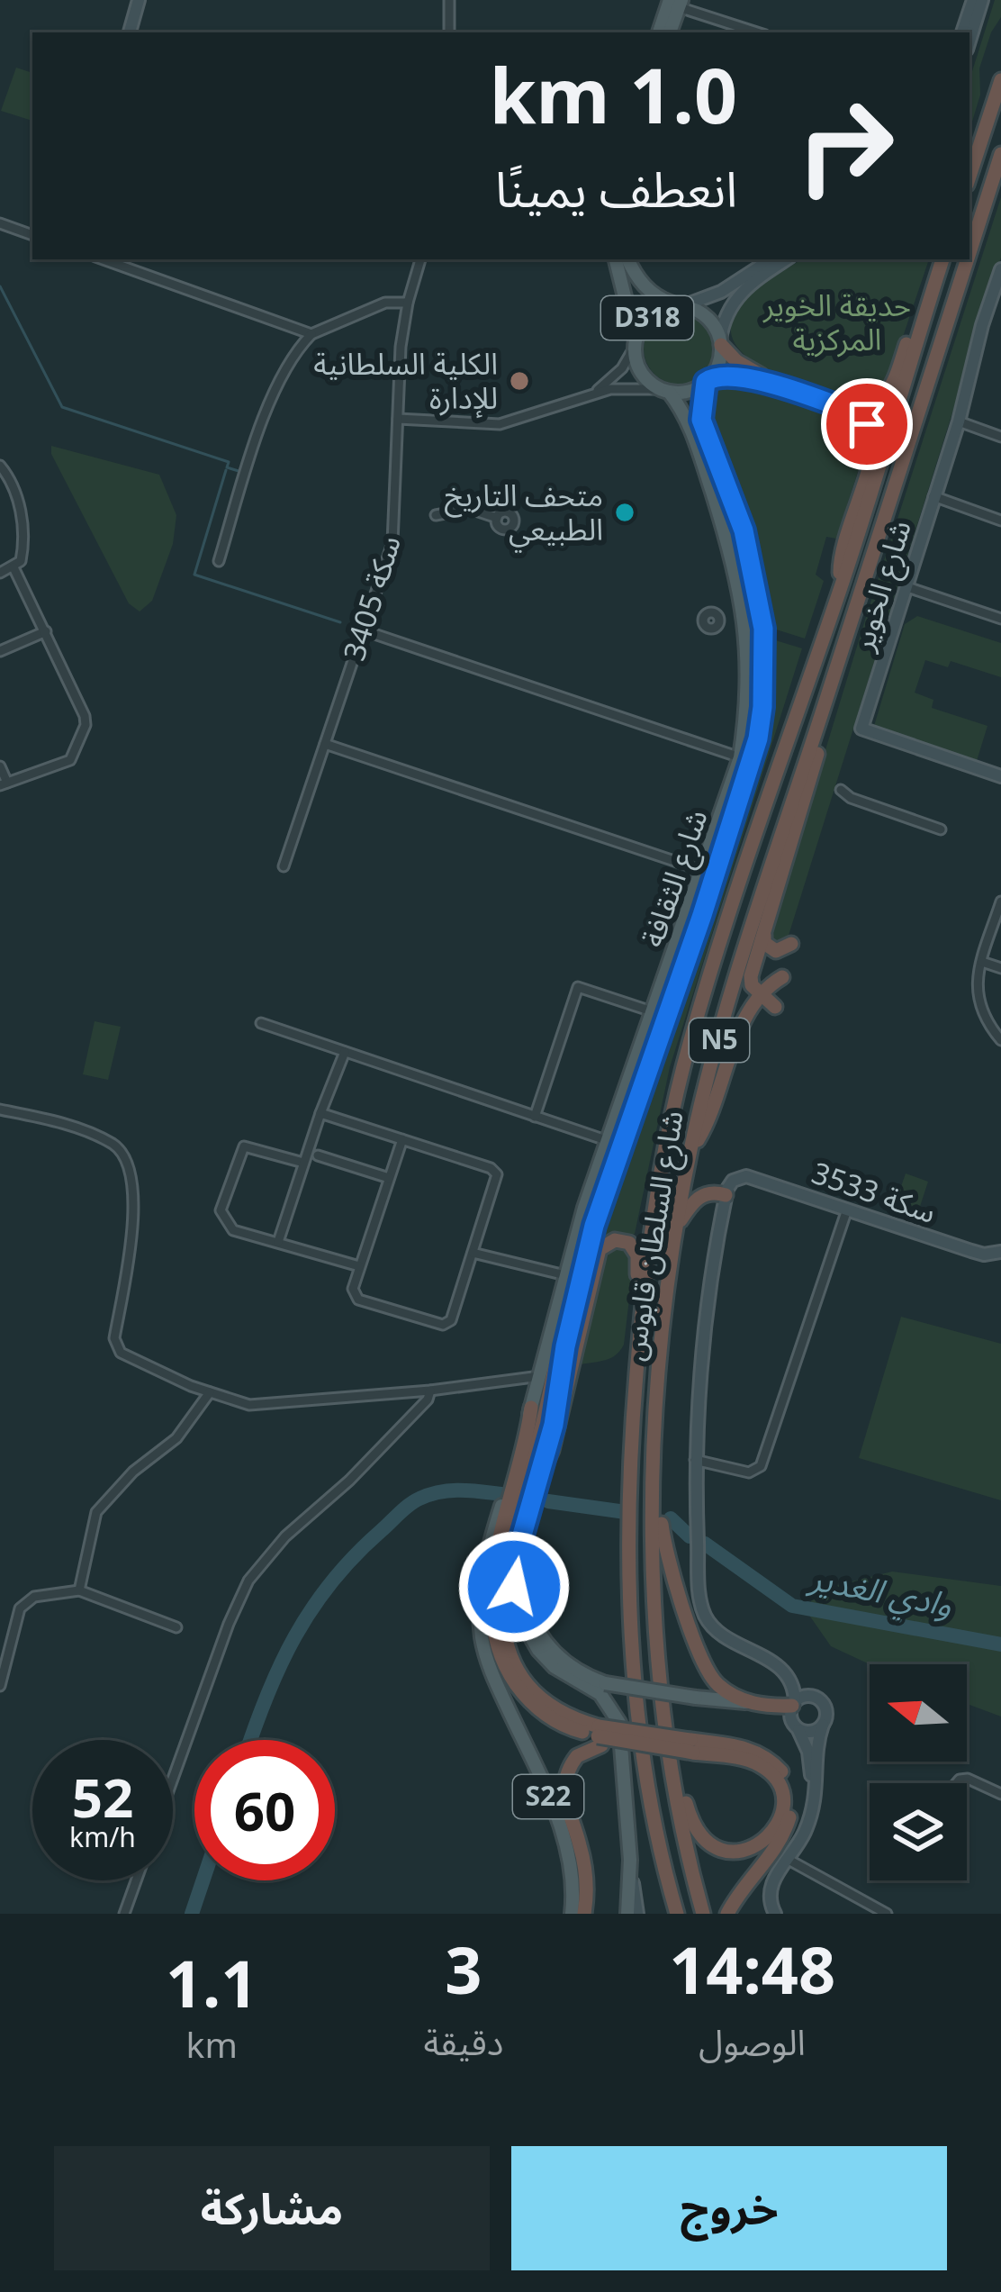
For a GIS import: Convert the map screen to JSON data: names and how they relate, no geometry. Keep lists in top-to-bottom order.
{
  "streets": {
    "highway": ["N5", "شارع السلطان قابوس"],
    "main road": ["D318", "شارع الثقافة", "S22"],
    "street": ["شارع الخوير", "سكة 3405", "سكة 3533"]
  },
  "crossings": [
    ["D318", "شارع الثقافة"],
    ["شارع الثقافة", "S22"]
  ],
  "water": ["وادي الغدير"],
  "parks": ["حديقة الخوير المركزية"],
  "places": ["الكلية السلطانية للإدارة", "متحف التاريخ الطبيعي"],
  "north": "left",
  "page": {
    "turn": ["1.0 km", "انعطف يمينًا"],
    "speed": "52 km/h",
    "limit": "60",
    "eta": [
      "14:48",
      "الوصول",
      "3",
      "دقيقة",
      "1.1",
      "km"
    ],
    "buttons": ["خروج", "مشاركة"]
  }
}
